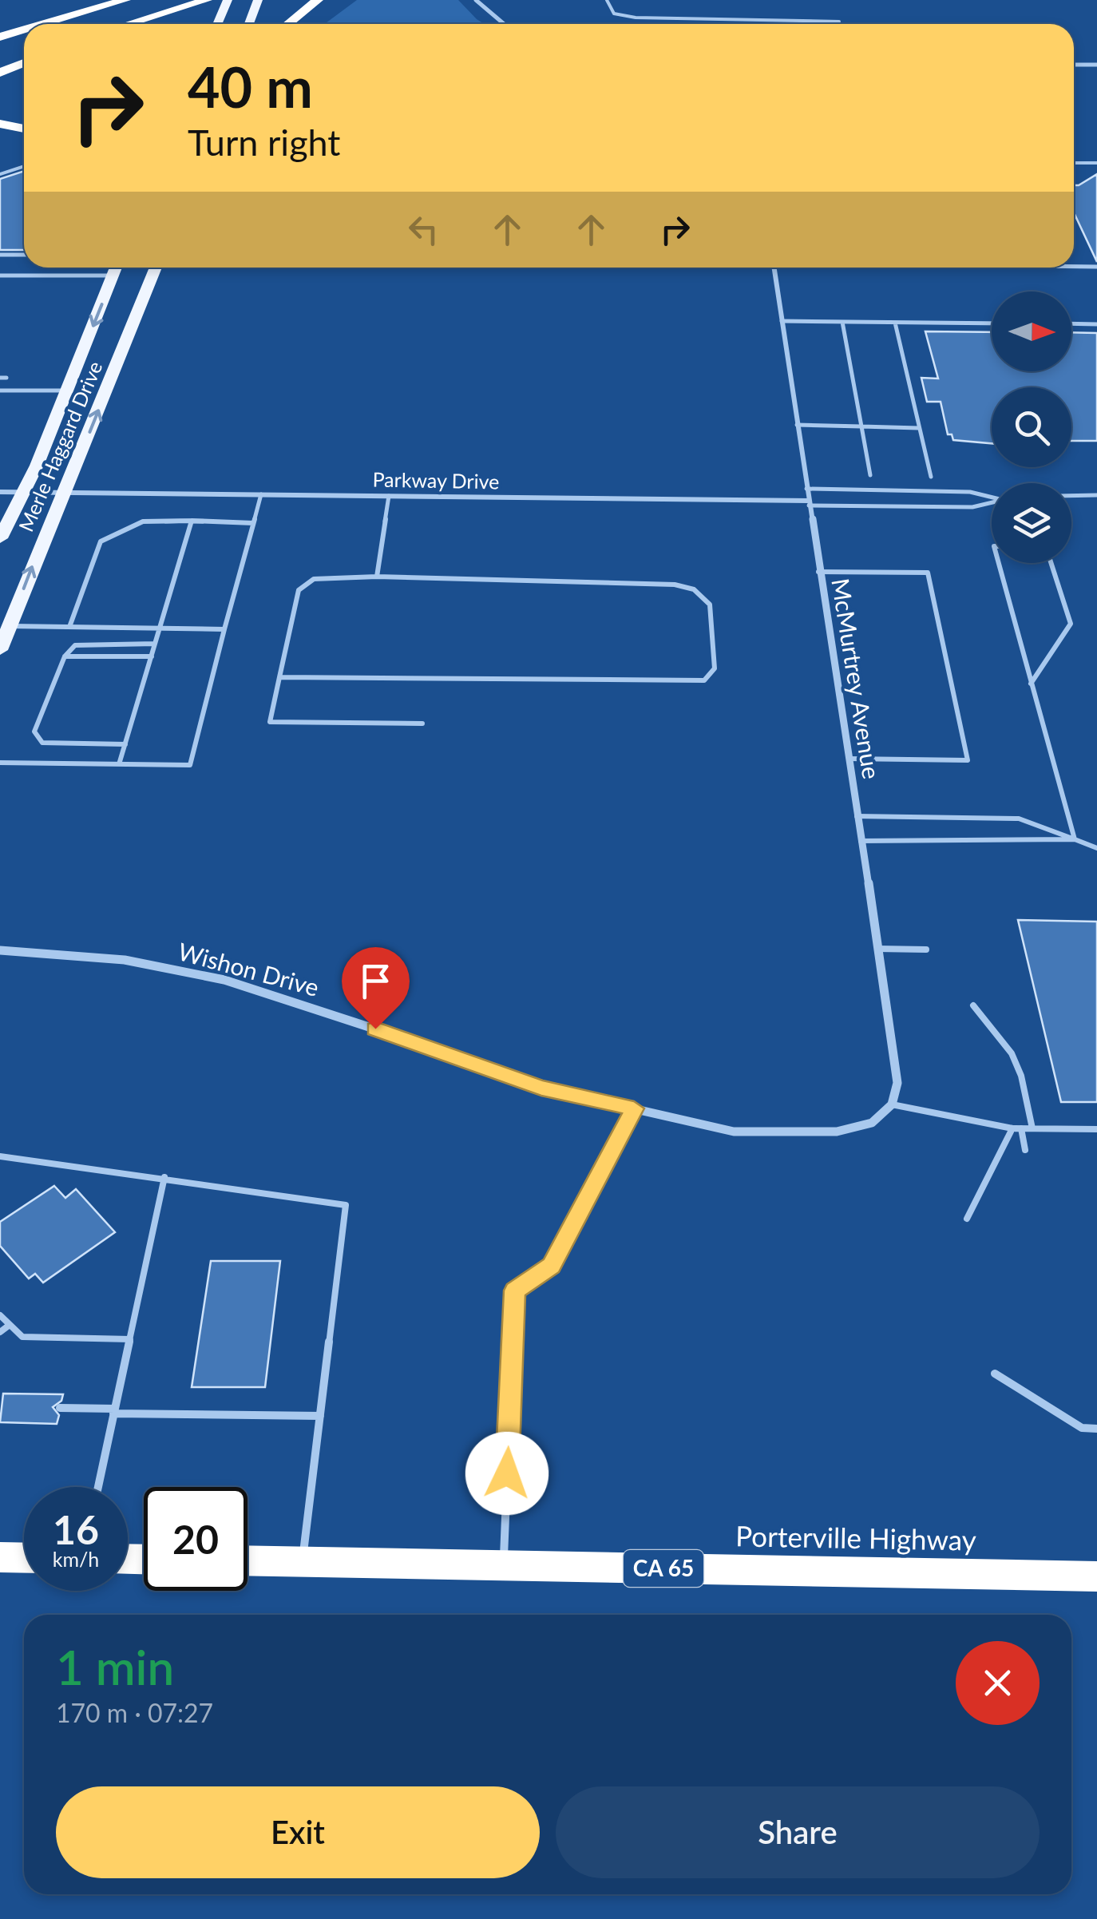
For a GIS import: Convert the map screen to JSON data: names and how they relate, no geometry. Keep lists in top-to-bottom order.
{
  "streets": {
    "highway": ["Porterville Highway", "CA 65"],
    "main road": ["Merle Haggard Drive"],
    "street": ["Parkway Drive", "McMurtrey Avenue", "Wishon Drive"]
  },
  "crossings": [
    ["Merle Haggard Drive", "Parkway Drive"],
    ["Parkway Drive", "McMurtrey Avenue"],
    ["McMurtrey Avenue", "Wishon Drive"]
  ],
  "north": "right",
  "page": {
    "turn": ["40 m", "Turn right"],
    "speed": "16 km/h",
    "limit": "20",
    "heading": ["1 min", "170 m · 07:27"],
    "buttons": ["Exit", "Share"]
  }
}
